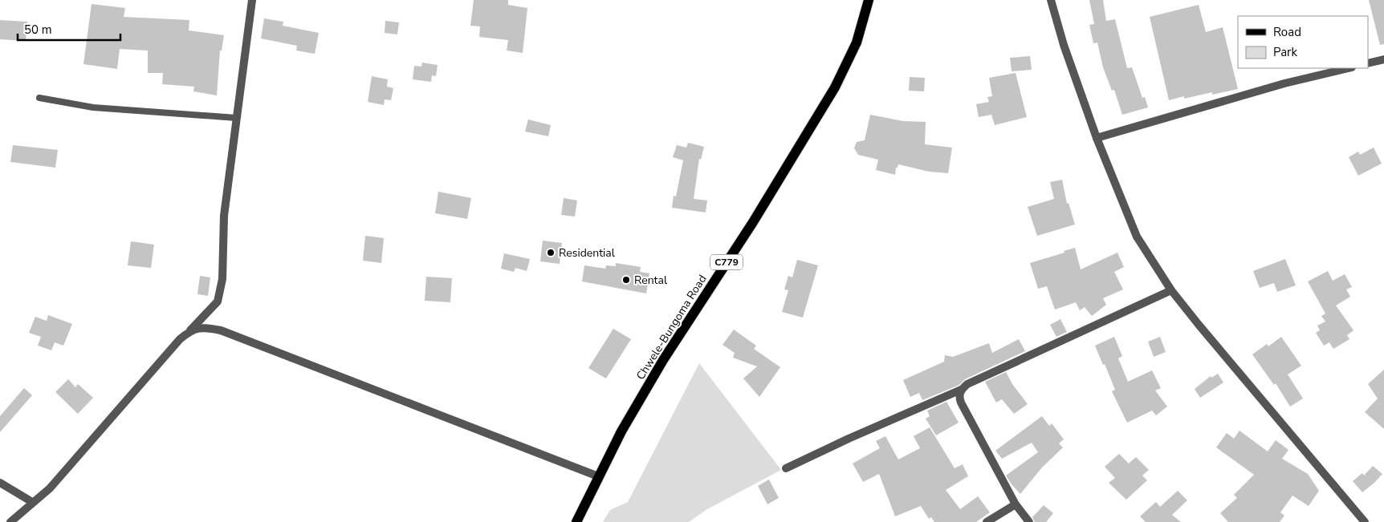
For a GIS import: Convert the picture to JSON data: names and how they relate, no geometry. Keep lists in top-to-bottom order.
{
  "streets": {
    "main road": ["C779", "Chwele-Bungoma Road"]
  },
  "places": ["Residential", "Rental"],
  "legend": ["Road", "Park"],
  "scale_bar": "50 m"
}
